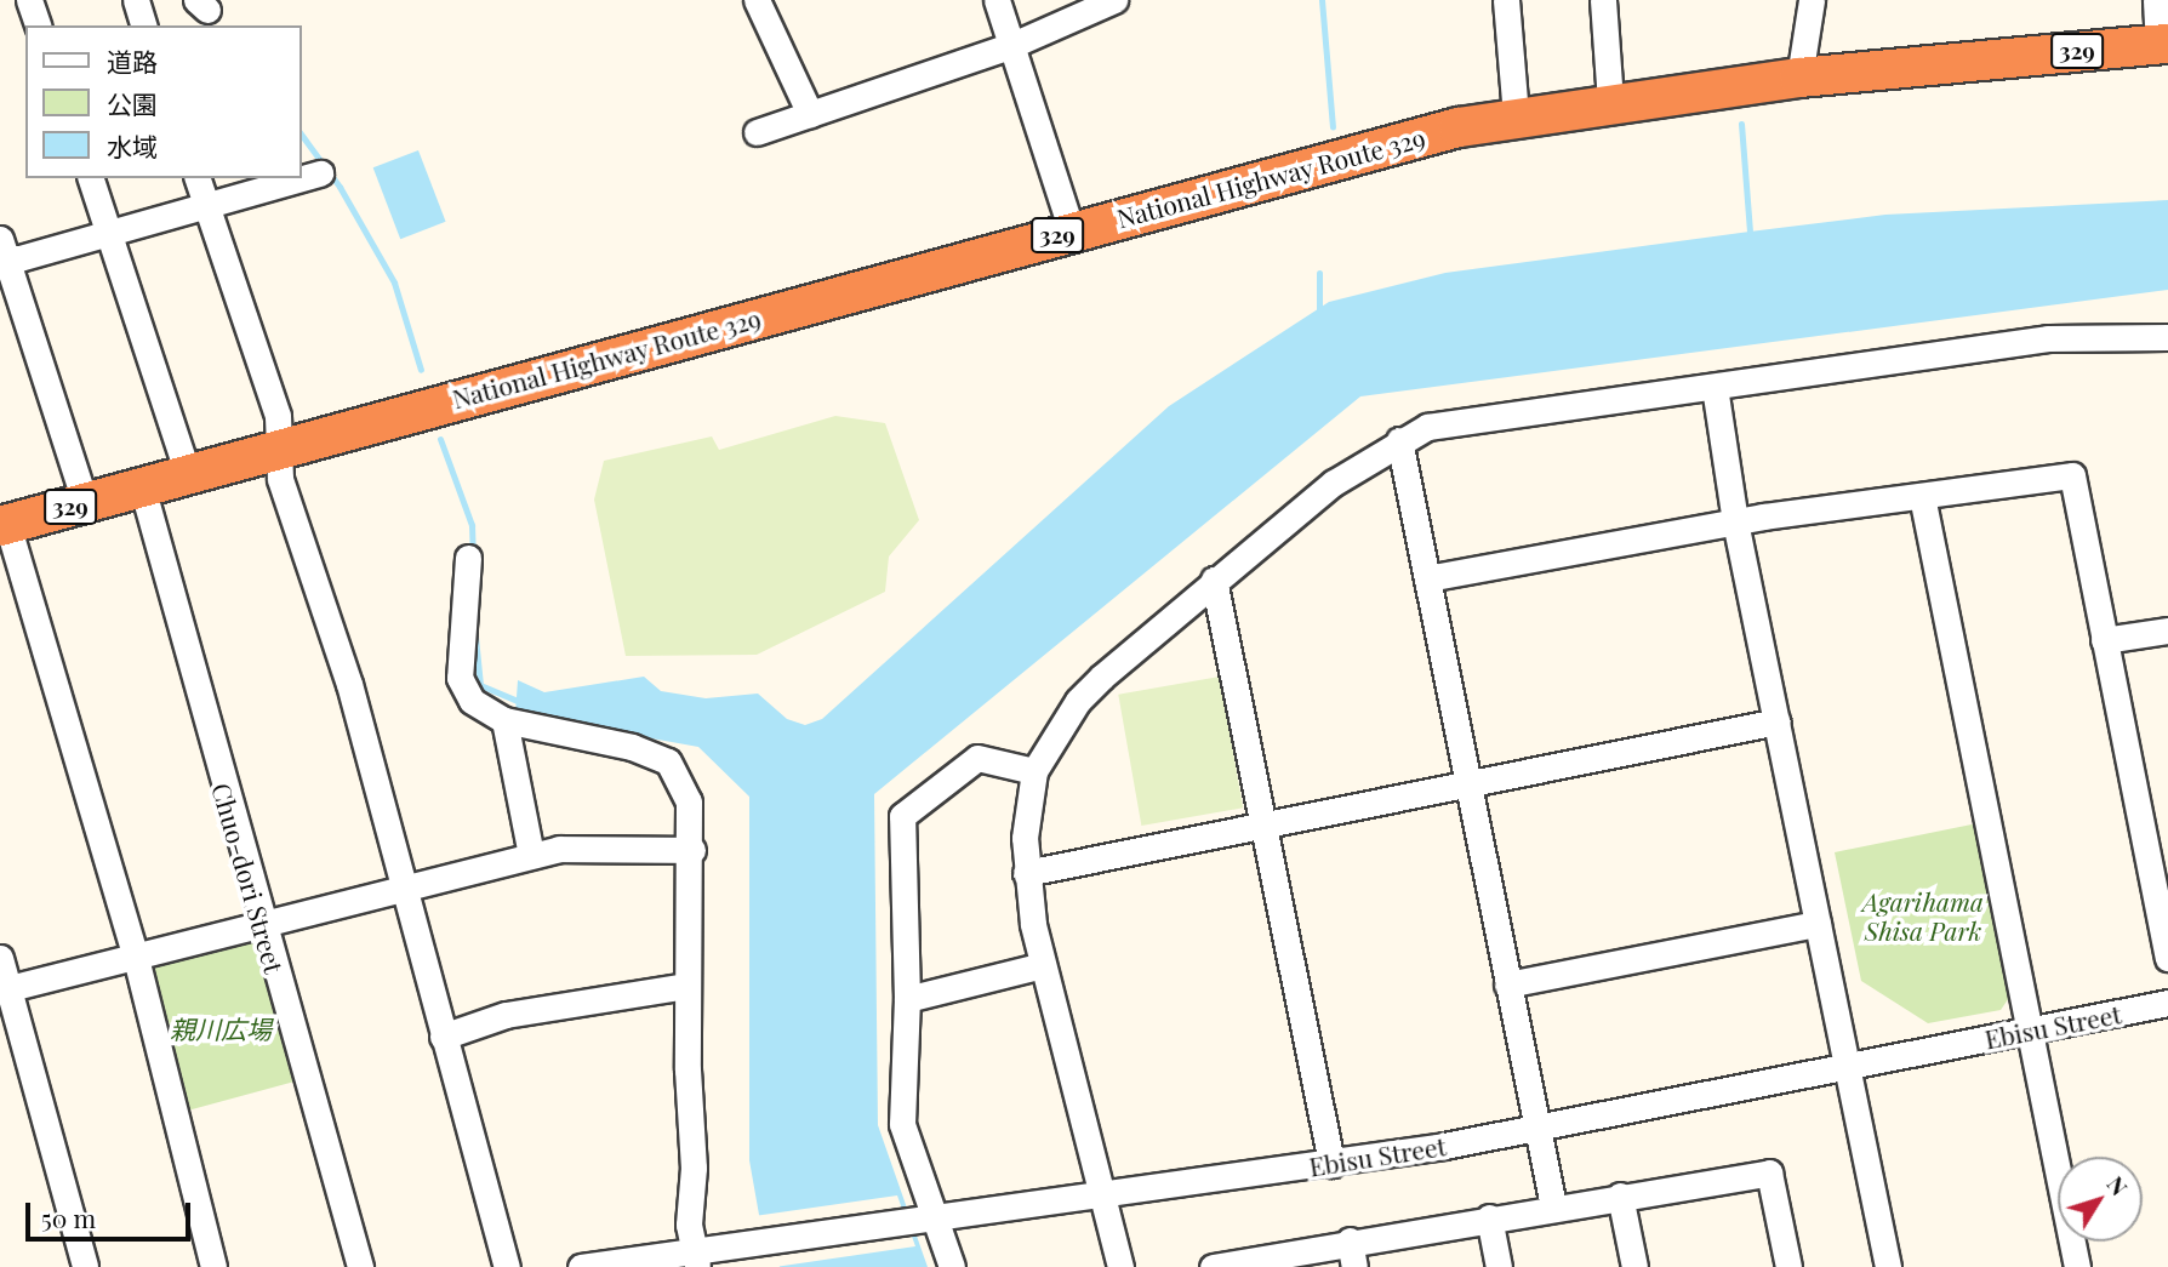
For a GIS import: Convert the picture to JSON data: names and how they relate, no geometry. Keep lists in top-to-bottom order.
{
  "streets": {
    "highway": ["329", "National Highway Route 329"],
    "street": ["Chuo-dori Street", "Ebisu Street"]
  },
  "crossings": [
    ["National Highway Route 329", "Chuo-dori Street"]
  ],
  "parks": ["Agarihama Shisa Park", "親川広場"],
  "legend": ["道路", "公園", "水域"],
  "scale_bar": "50 m",
  "north": "top right"
}
